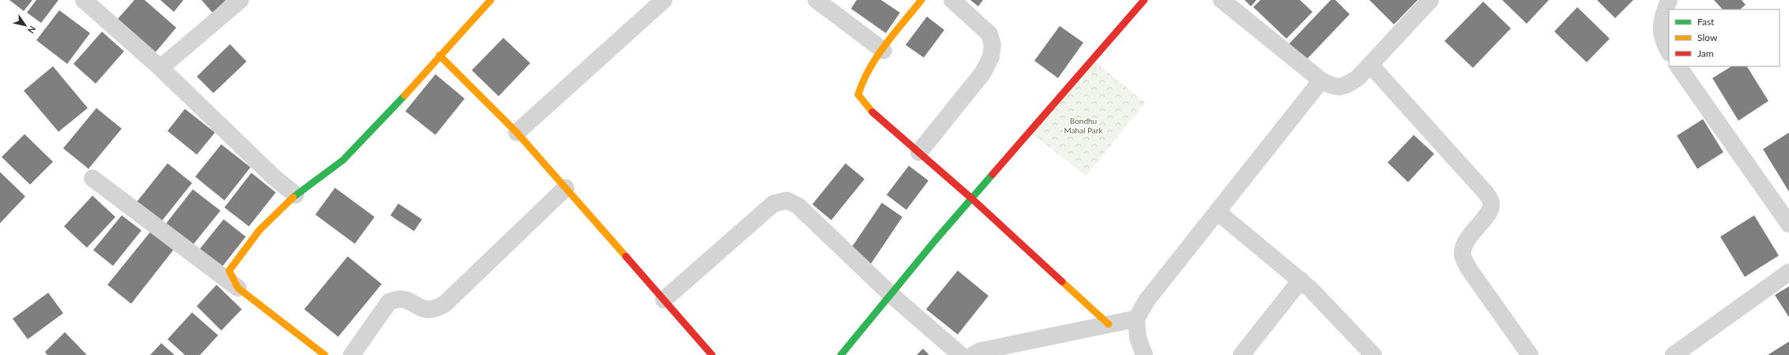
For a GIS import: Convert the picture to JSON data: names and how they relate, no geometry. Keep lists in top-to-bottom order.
{
  "parks": ["Bondhu Mahal Park"],
  "legend": ["Fast", "Slow", "Jam"],
  "north": "bottom right"
}
